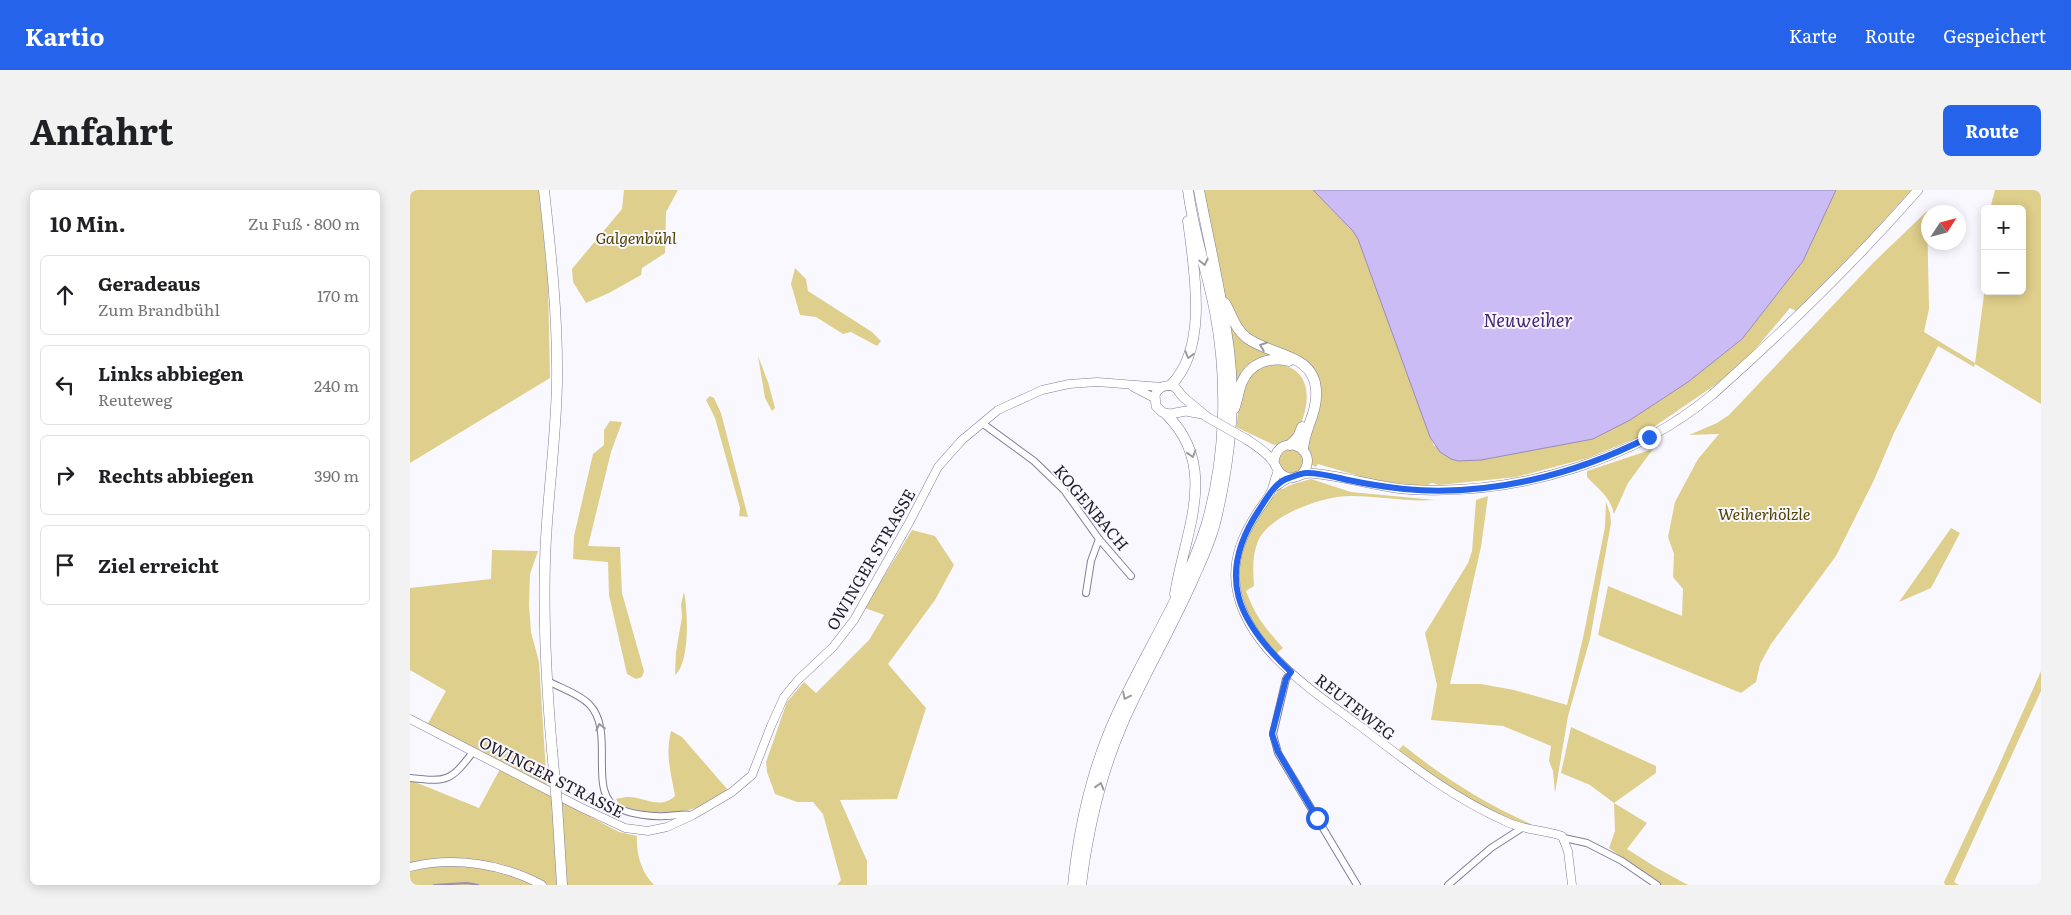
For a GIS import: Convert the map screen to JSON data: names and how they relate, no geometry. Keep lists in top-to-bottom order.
{
  "streets": {
    "street": ["KOGENBACH", "OWINGER STRASSE", "REUTEWEG"]
  },
  "crossings": [
    ["KOGENBACH", "OWINGER STRASSE"]
  ],
  "water": ["Neuweiher"],
  "parks": ["Galgenbühl", "Weiherhölzle"],
  "north": "top right",
  "page": {
    "header": "Kartio",
    "nav": ["Karte", "Route", "Gespeichert"],
    "title": "Anfahrt",
    "buttons": "Route",
    "heading": ["10 Min.", "Zu Fuß · 800 m"],
    "map_buttons": ["+", "−"],
    "list": [
      ["Geradeaus", "Zum Brandbühl", "170 m"],
      ["Links abbiegen", "Reuteweg", "240 m"],
      ["Rechts abbiegen", "390 m"],
      "Ziel erreicht"
    ]
  }
}
